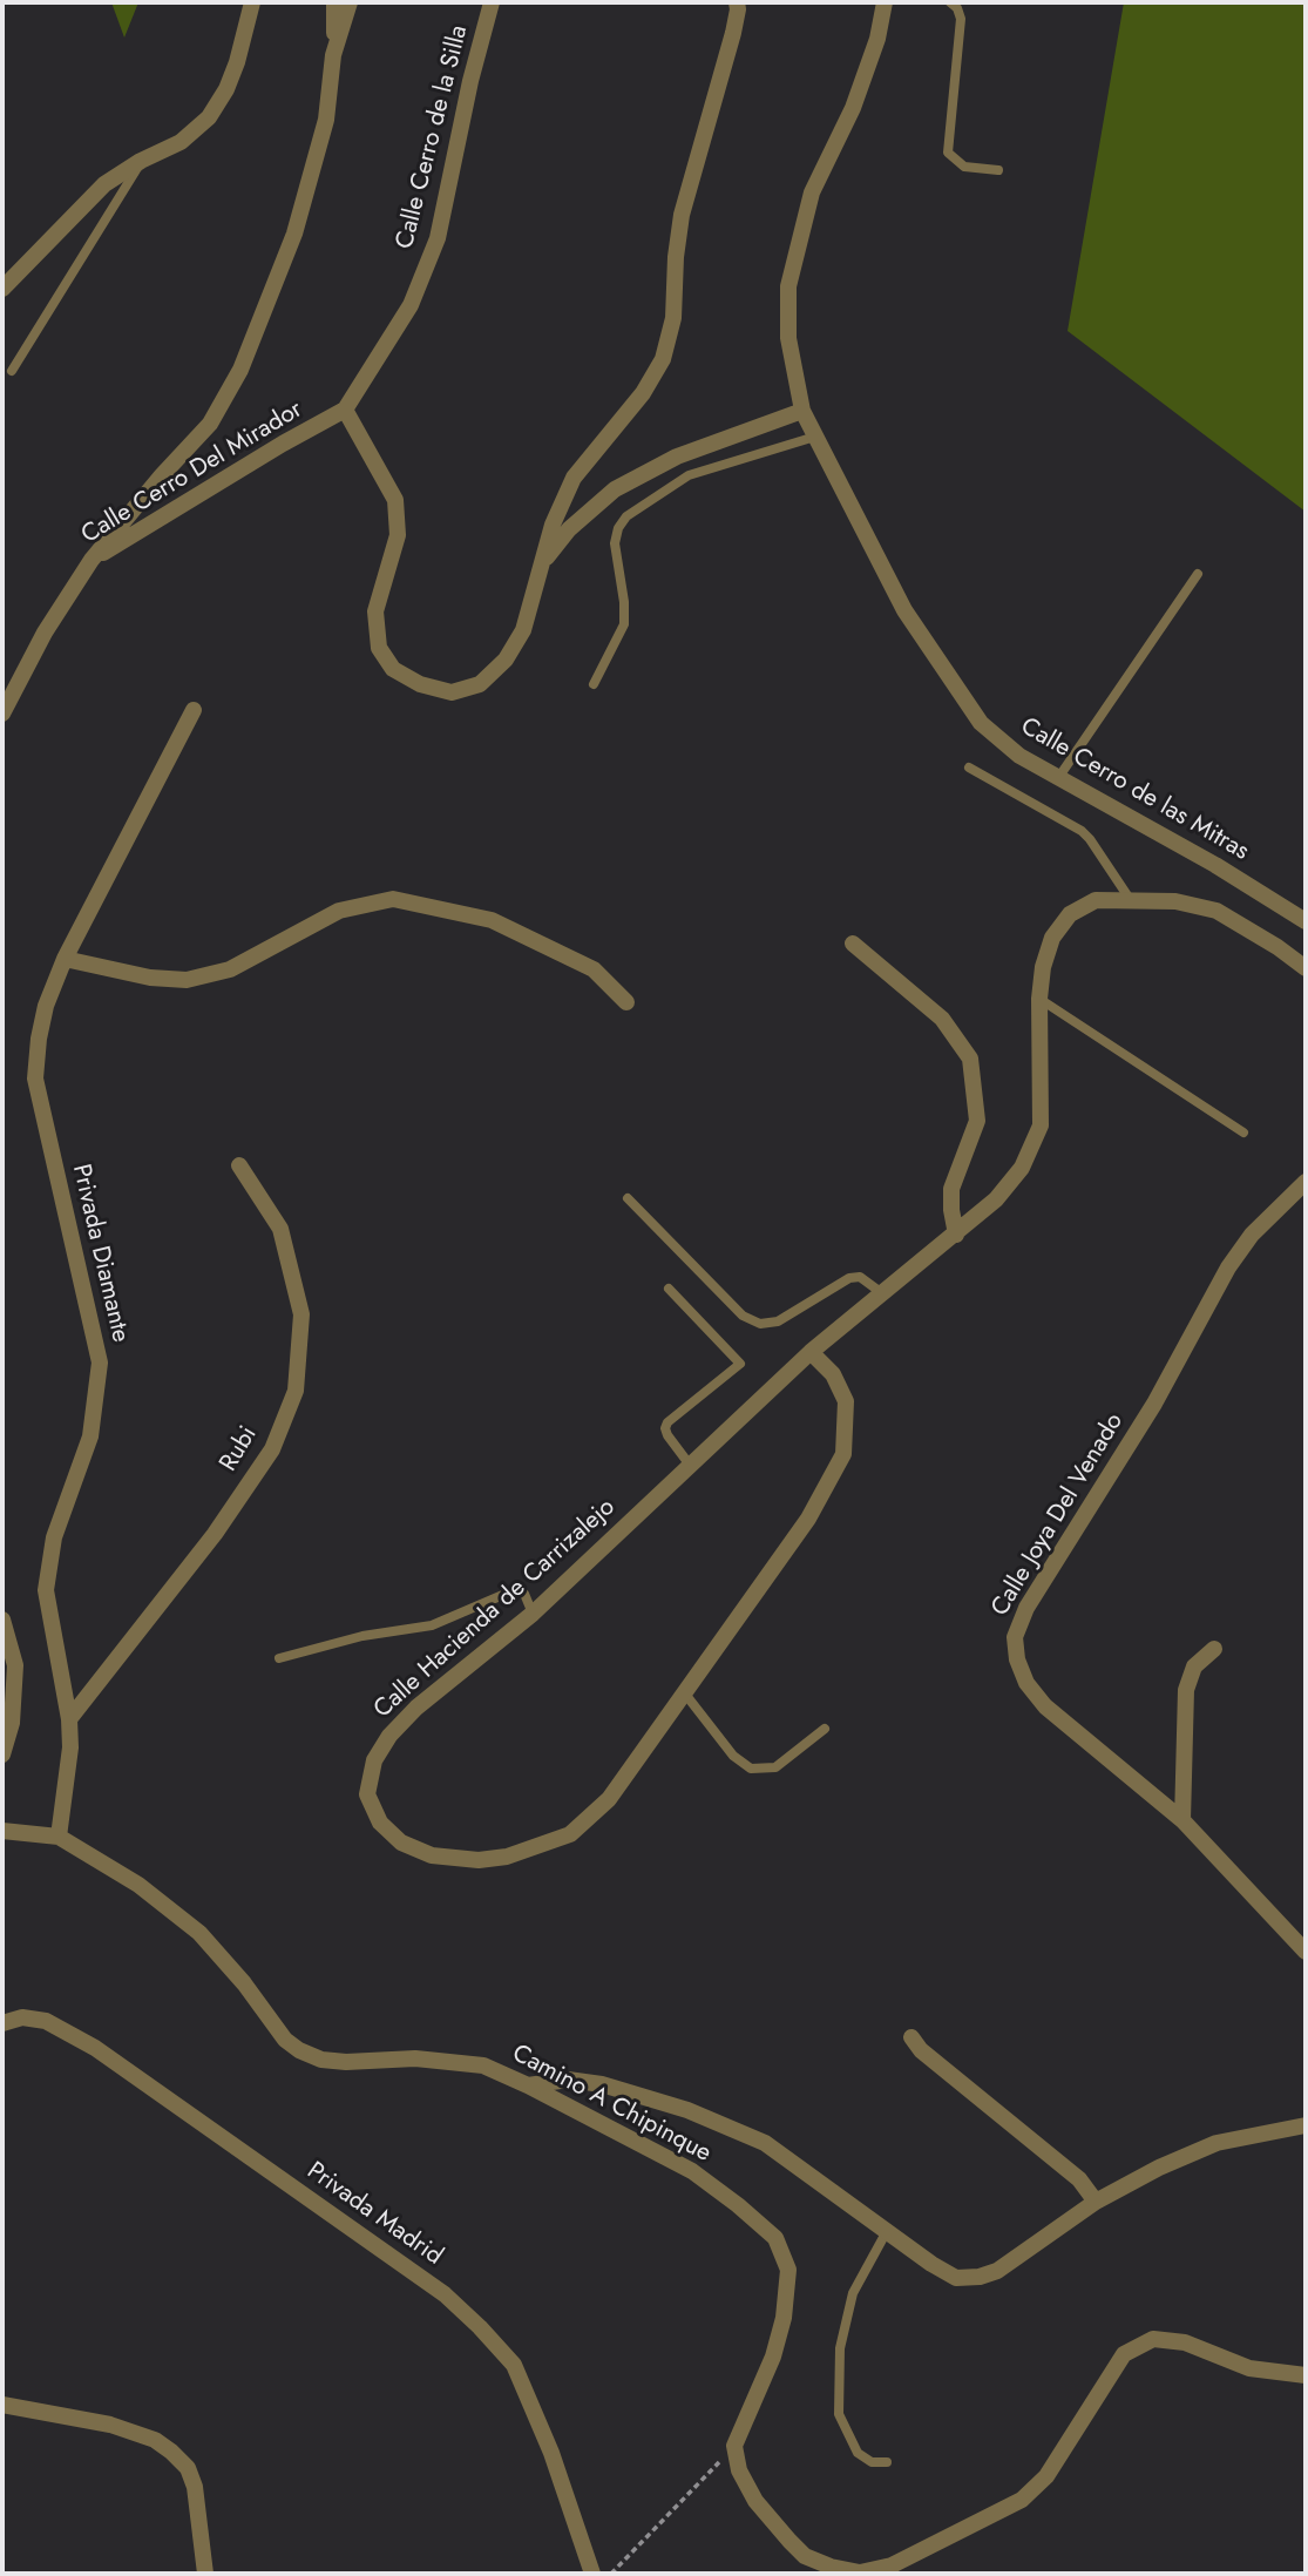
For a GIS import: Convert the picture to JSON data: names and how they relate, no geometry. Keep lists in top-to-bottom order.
{
  "streets": {
    "street": [
      "Calle Cerro de la Silla",
      "Calle Cerro Del Mirador",
      "Calle Cerro de las Mitras",
      "Privada Diamante",
      "Rubi",
      "Calle Joya Del Venado",
      "Calle Hacienda de Carrizalejo",
      "Camino A Chipinque",
      "Privada Madrid"
    ]
  },
  "crossings": [
    ["Calle Cerro de la Silla", "Calle Cerro Del Mirador"],
    ["Privada Diamante", "Rubi"],
    ["Privada Diamante", "Camino A Chipinque"]
  ]
}
